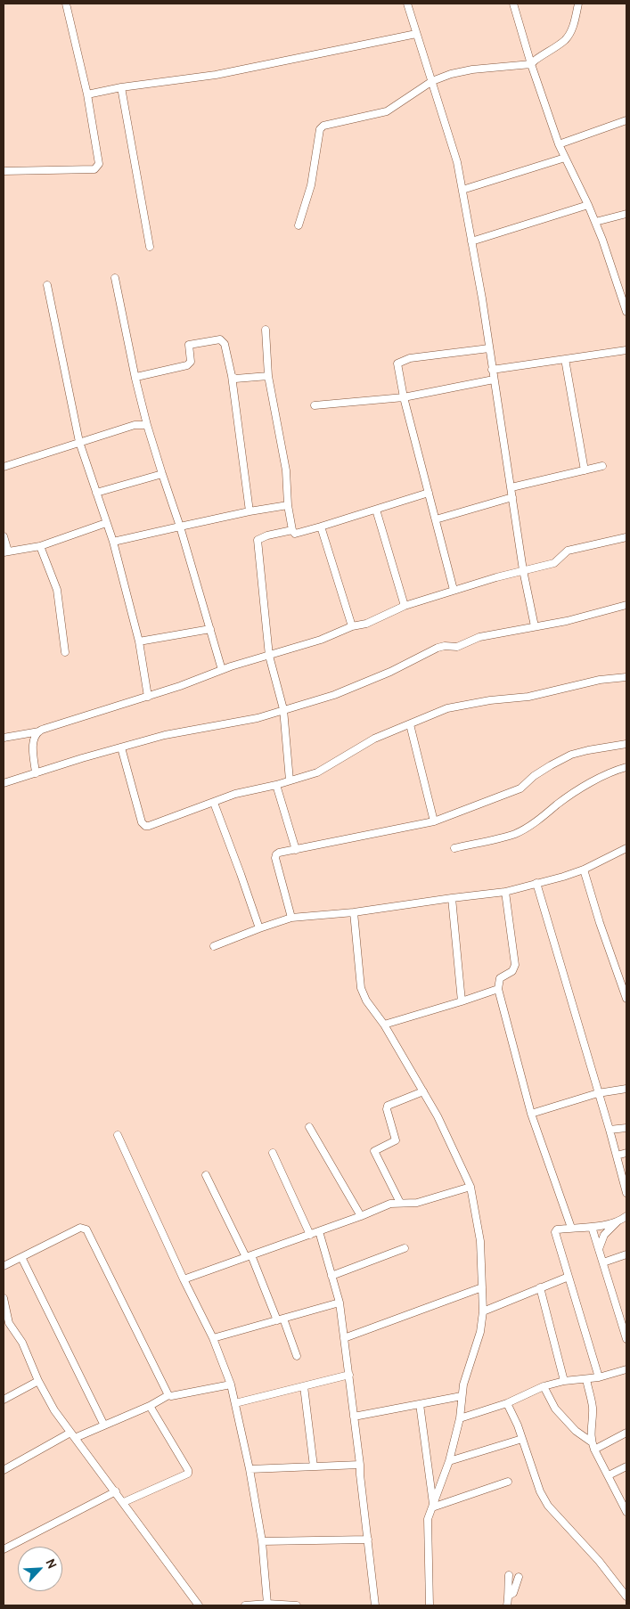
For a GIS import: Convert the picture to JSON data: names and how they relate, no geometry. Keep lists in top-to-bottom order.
{
  "north": "top right"
}
